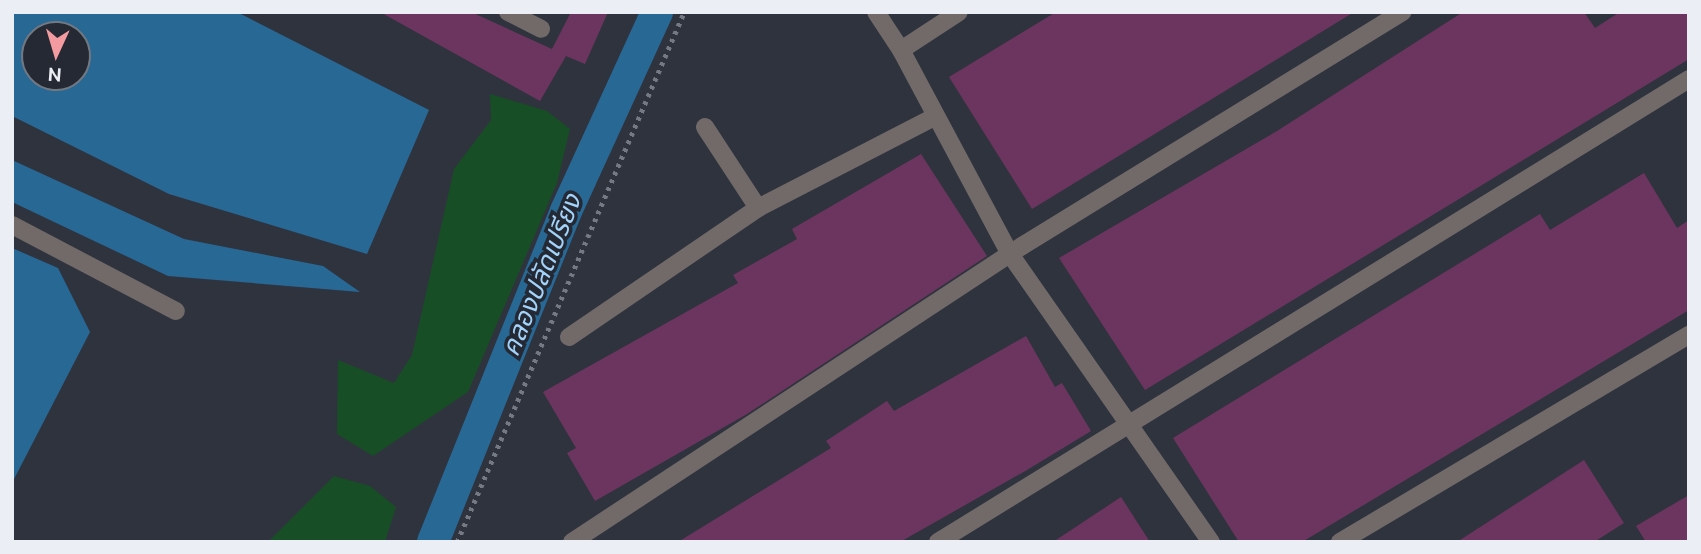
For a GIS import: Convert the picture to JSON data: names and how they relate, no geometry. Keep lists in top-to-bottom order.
{
  "water": ["คลองปลัดเปรียง"],
  "north": "bottom"
}
